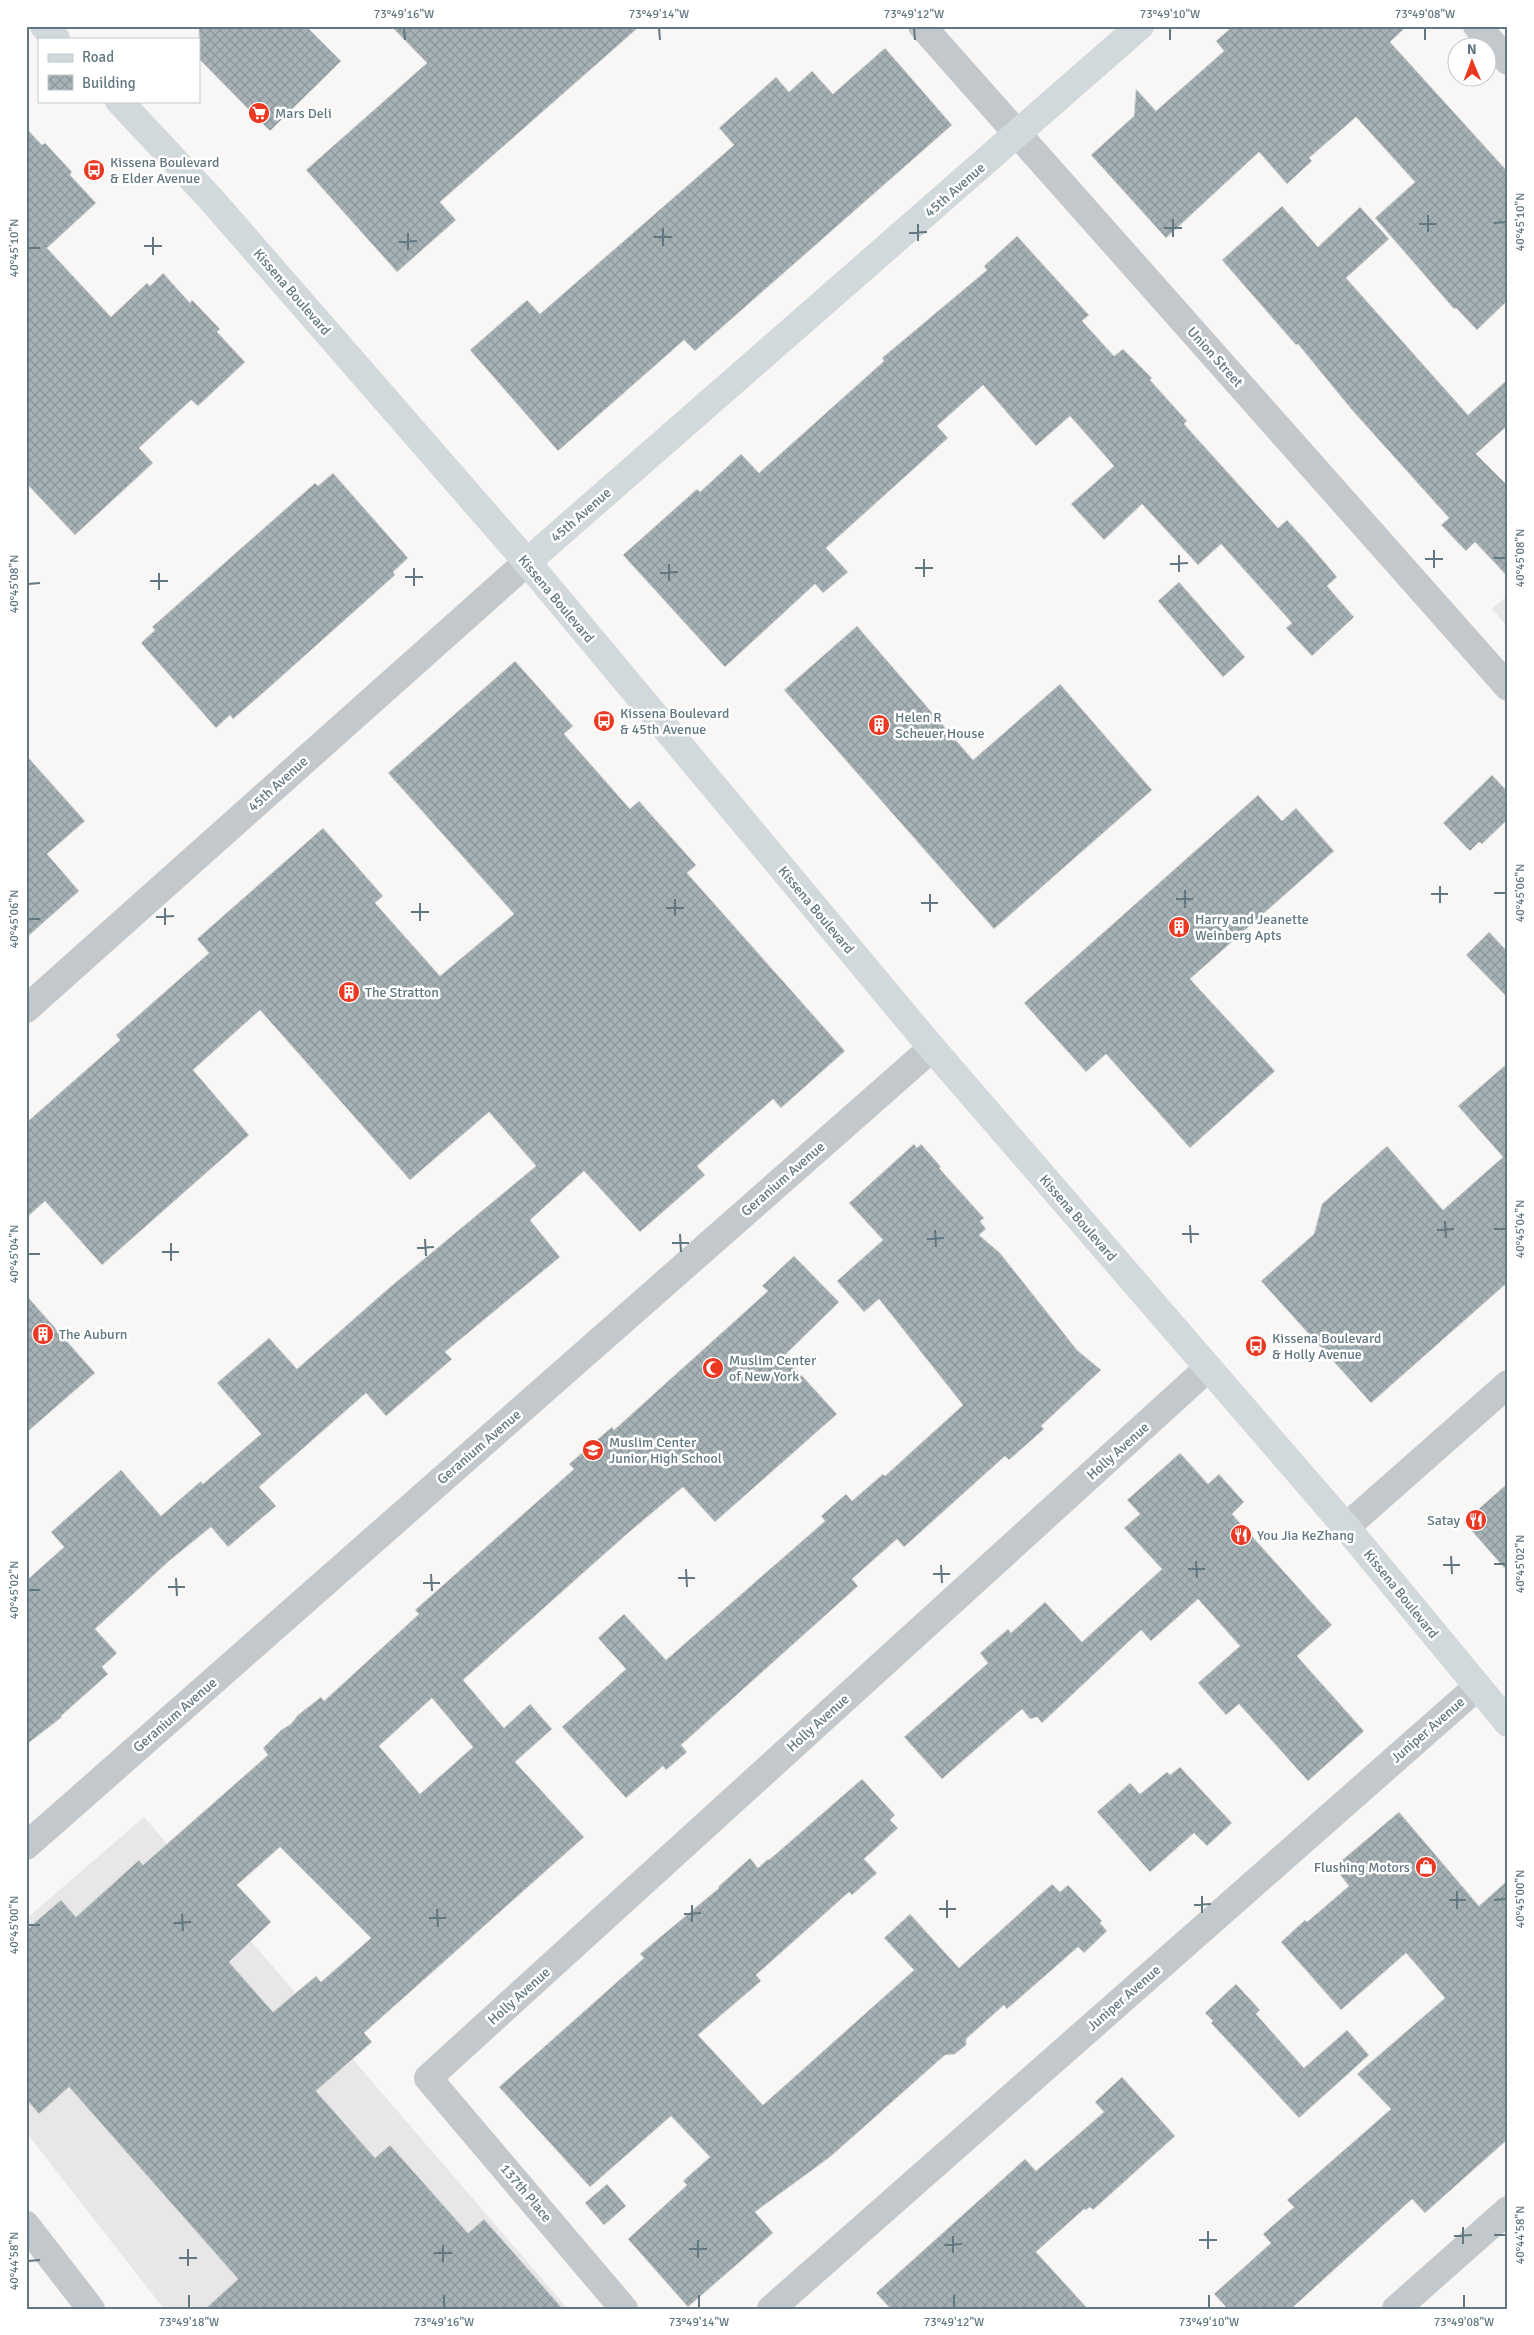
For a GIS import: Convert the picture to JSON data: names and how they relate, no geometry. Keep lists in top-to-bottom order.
{
  "streets": {
    "main road": ["45th Avenue", "Kissena Boulevard"],
    "street": [
      "Union Street",
      "Geranium Avenue",
      "Holly Avenue",
      "Juniper Avenue",
      "137th Place"
    ]
  },
  "crossings": [
    ["45th Avenue", "Kissena Boulevard"],
    ["45th Avenue", "Union Street"],
    ["Kissena Boulevard", "Geranium Avenue"],
    ["Kissena Boulevard", "Holly Avenue"],
    ["Kissena Boulevard", "Juniper Avenue"],
    ["Holly Avenue", "137th Place"]
  ],
  "places": {
    "supermarket": ["Mars Deli"],
    "bus stop": ["Kissena Boulevard & Elder Avenue", "Kissena Boulevard & 45th Avenue", "Kissena Boulevard & Holly Avenue"],
    "building": [
      "Helen R Scheuer House",
      "Harry and Jeanette Weinberg Apts",
      "The Stratton",
      "The Auburn"
    ],
    "mosque": ["Muslim Center of New York"],
    "school or university": ["Muslim Center Junior High School"],
    "restaurant": ["Satay", "You Jia KeZhang"],
    "shop": ["Flushing Motors"]
  },
  "legend": ["Road", "Building"],
  "north": "top",
  "coordinates": [
    "73°49'16\"W",
    "73°49'14\"W",
    "73°49'12\"W",
    "73°49'10\"W",
    "73°49'08\"W",
    "40°45'10\"N",
    "40°45'08\"N",
    "40°45'06\"N",
    "40°45'04\"N",
    "40°45'02\"N",
    "40°45'00\"N",
    "40°44'58\"N",
    "73°49'18\"W"
  ]
}
